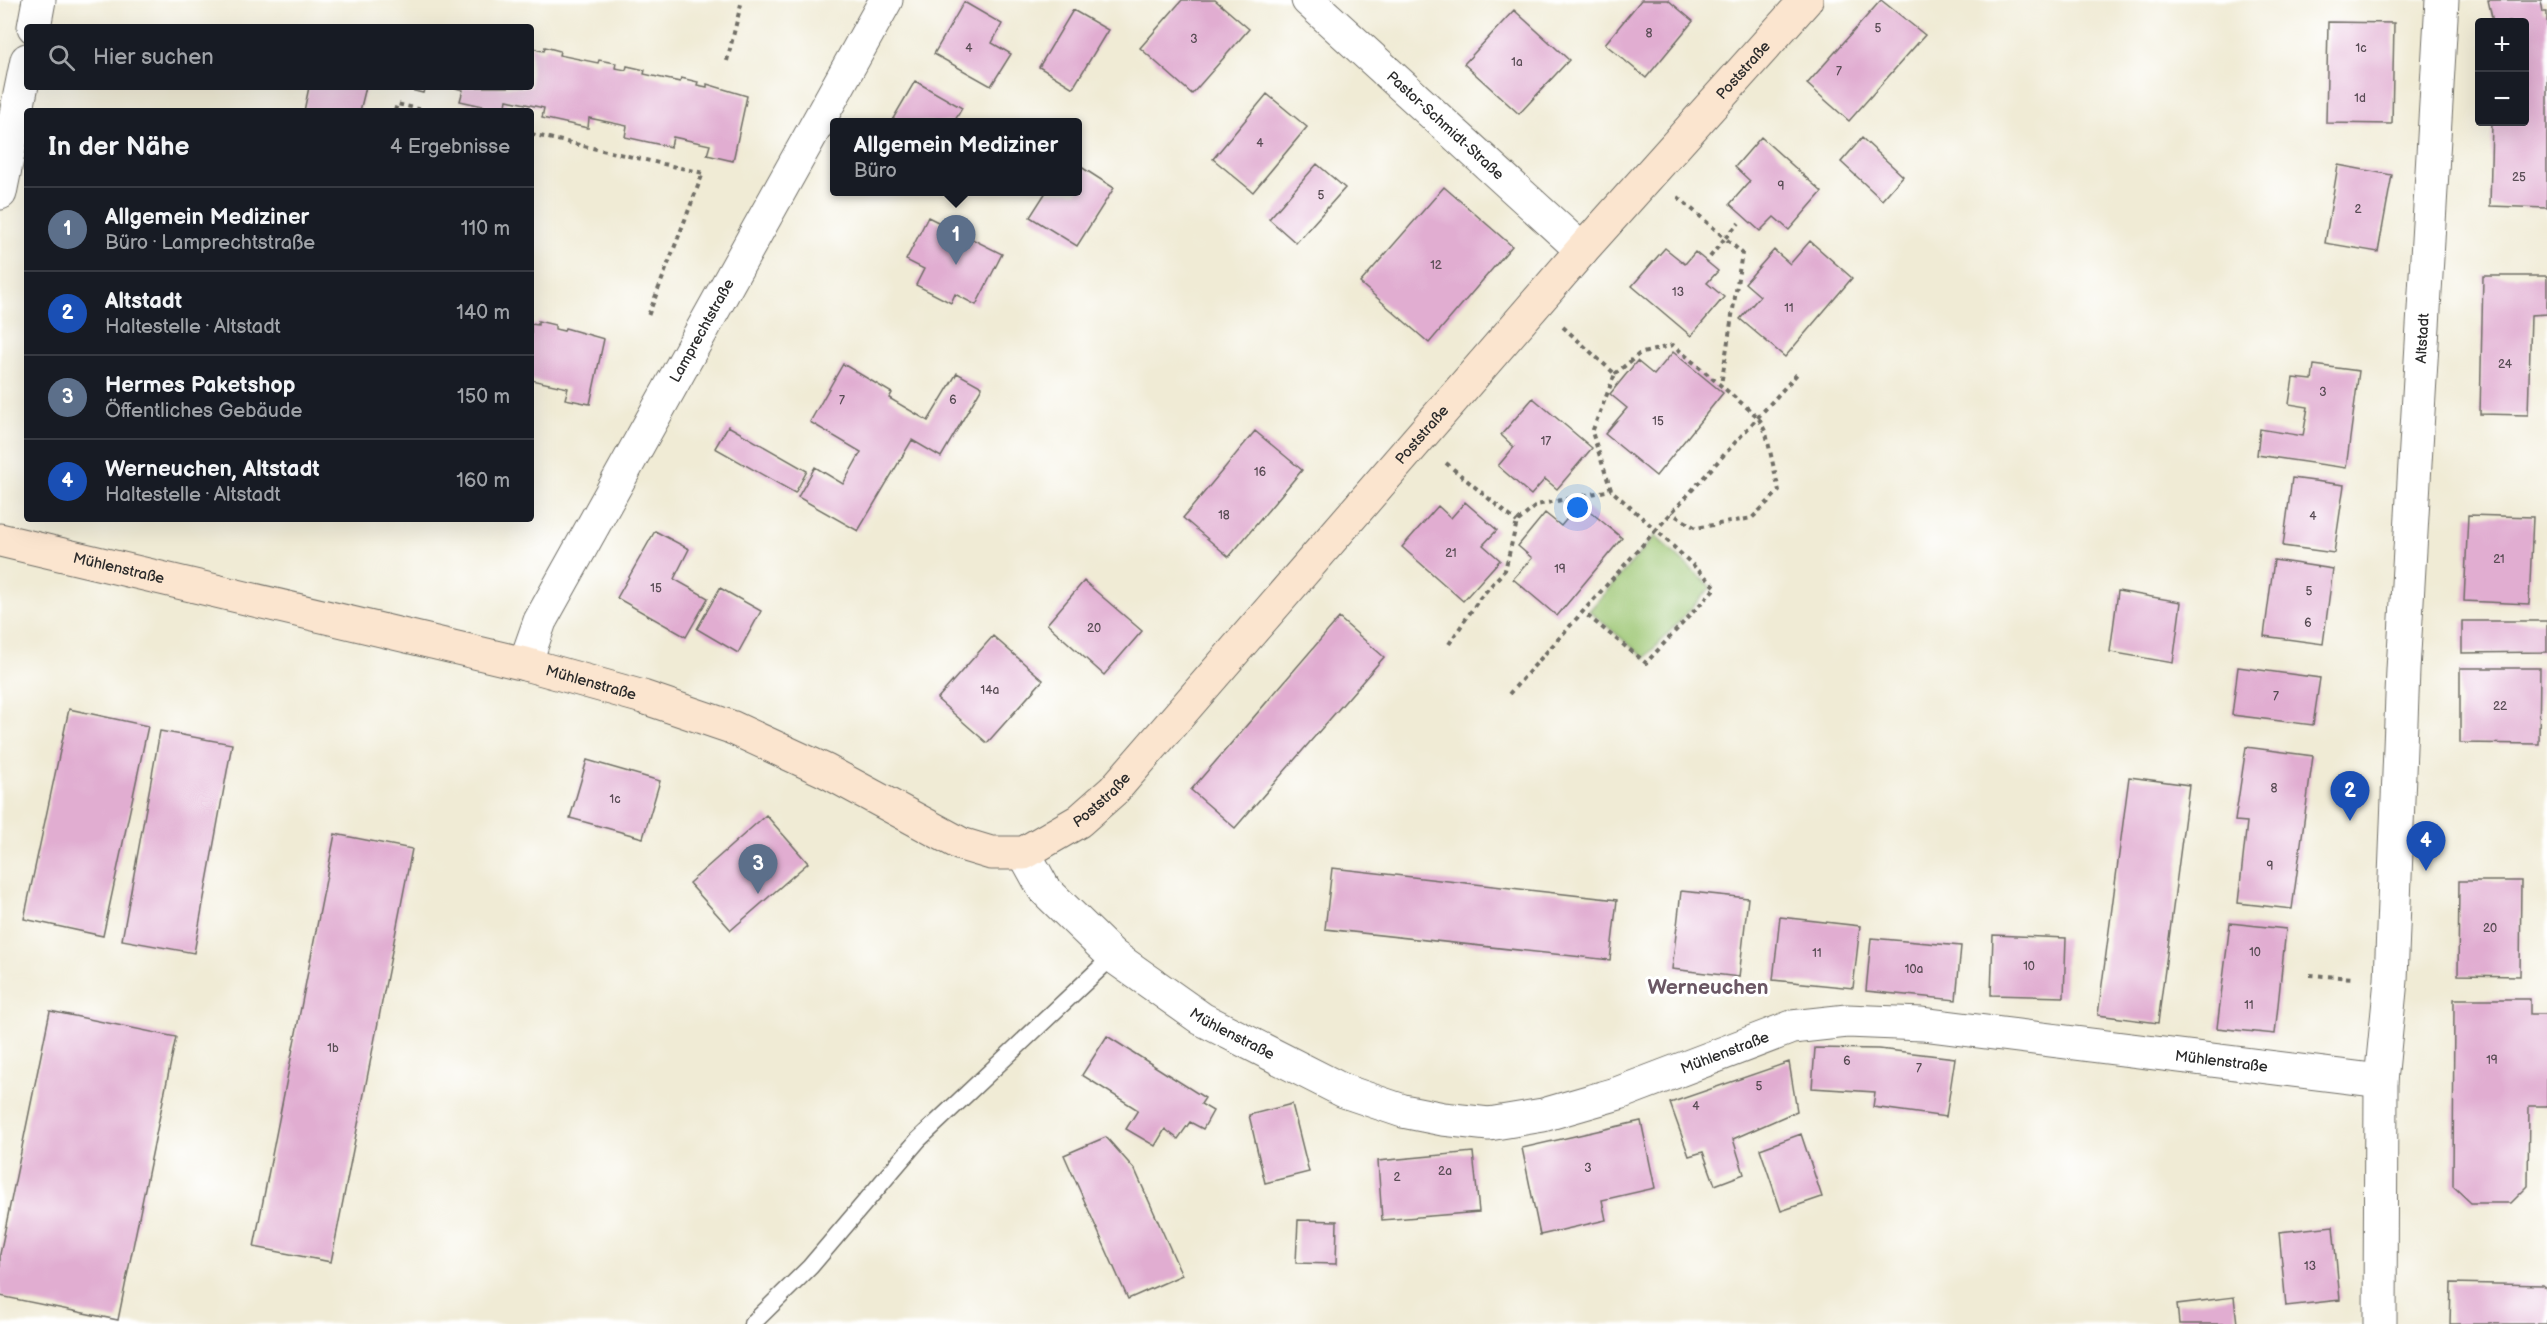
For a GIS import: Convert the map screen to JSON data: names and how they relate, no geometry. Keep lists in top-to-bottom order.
{
  "streets": {
    "main road": ["Poststraße", "Mühlenstraße"],
    "street": ["Pastor-Schmidt-Straße", "Lamprechtstraße", "Altstadt"]
  },
  "crossings": [
    ["Poststraße", "Pastor-Schmidt-Straße"],
    ["Poststraße", "Mühlenstraße"],
    ["Lamprechtstraße", "Mühlenstraße"],
    ["Altstadt", "Mühlenstraße"]
  ],
  "districts": ["Werneuchen"],
  "house_numbers": [
    "5",
    "8",
    "3",
    "4",
    "1c",
    "1a",
    "7",
    "1d",
    "4",
    "25",
    "9",
    "5",
    "2",
    "12",
    "13",
    "11",
    "24",
    "3",
    "7",
    "6",
    "15",
    "17",
    "16",
    "18",
    "4",
    "21",
    "21",
    "19",
    "15",
    "5",
    "6",
    "20",
    "14a",
    "7",
    "22",
    "8",
    "1c",
    "9",
    "20",
    "10",
    "11",
    "10",
    "10a",
    "11",
    "1b",
    "19",
    "6",
    "7",
    "5",
    "4",
    "3",
    "2a",
    "2",
    "13"
  ],
  "page": {
    "map_buttons": ["+", "−"],
    "search": "Hier suchen",
    "heading": ["In der Nähe", "4 Ergebnisse"],
    "popup": ["Allgemein Mediziner", "Büro"],
    "list": [
      {
        "mark": "1",
        "name": "Allgemein Mediziner",
        "note": "Büro · Lamprechtstraße",
        "value": "110 m"
      },
      {
        "mark": "2",
        "name": "Altstadt",
        "note": "Haltestelle · Altstadt",
        "value": "140 m"
      },
      {
        "mark": "3",
        "name": "Hermes Paketshop",
        "note": "Öffentliches Gebäude",
        "value": "150 m"
      },
      {
        "mark": "4",
        "name": "Werneuchen, Altstadt",
        "note": "Haltestelle · Altstadt",
        "value": "160 m"
      }
    ],
    "pins": [
      "1",
      "2",
      "4",
      "3"
    ]
  }
}
